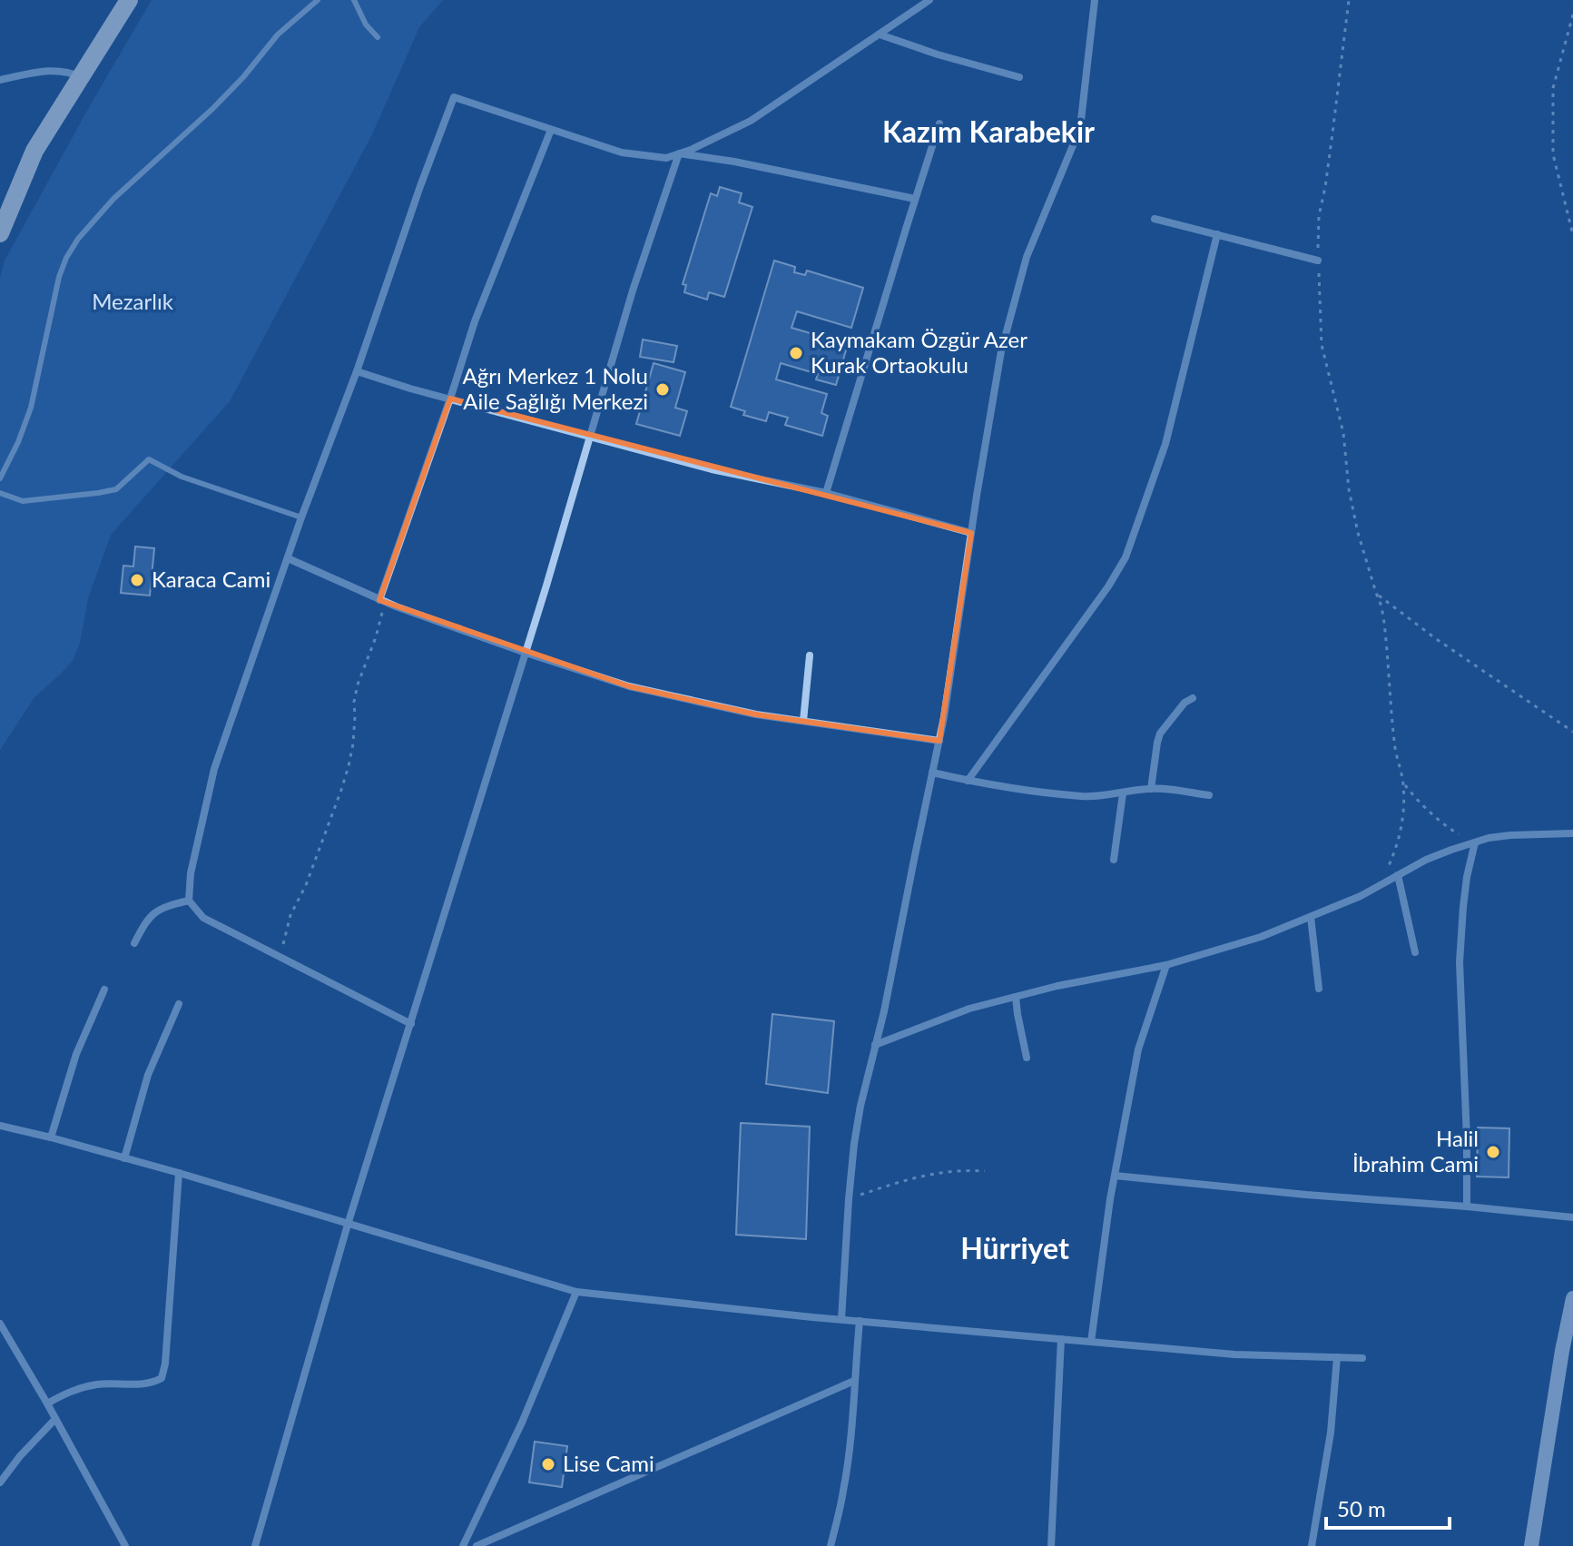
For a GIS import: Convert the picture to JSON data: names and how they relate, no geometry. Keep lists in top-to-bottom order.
{
  "districts": ["Kazım Karabekir", "Hürriyet"],
  "parks": ["Mezarlık"],
  "places": [
    "Kaymakam Özgür Azer Kurak Ortaokulu",
    "Ağrı Merkez 1 Nolu Aile Sağlığı Merkezi",
    "Karaca Cami",
    "Halil İbrahim Cami",
    "Lise Cami"
  ],
  "scale_bar": "50 m"
}
